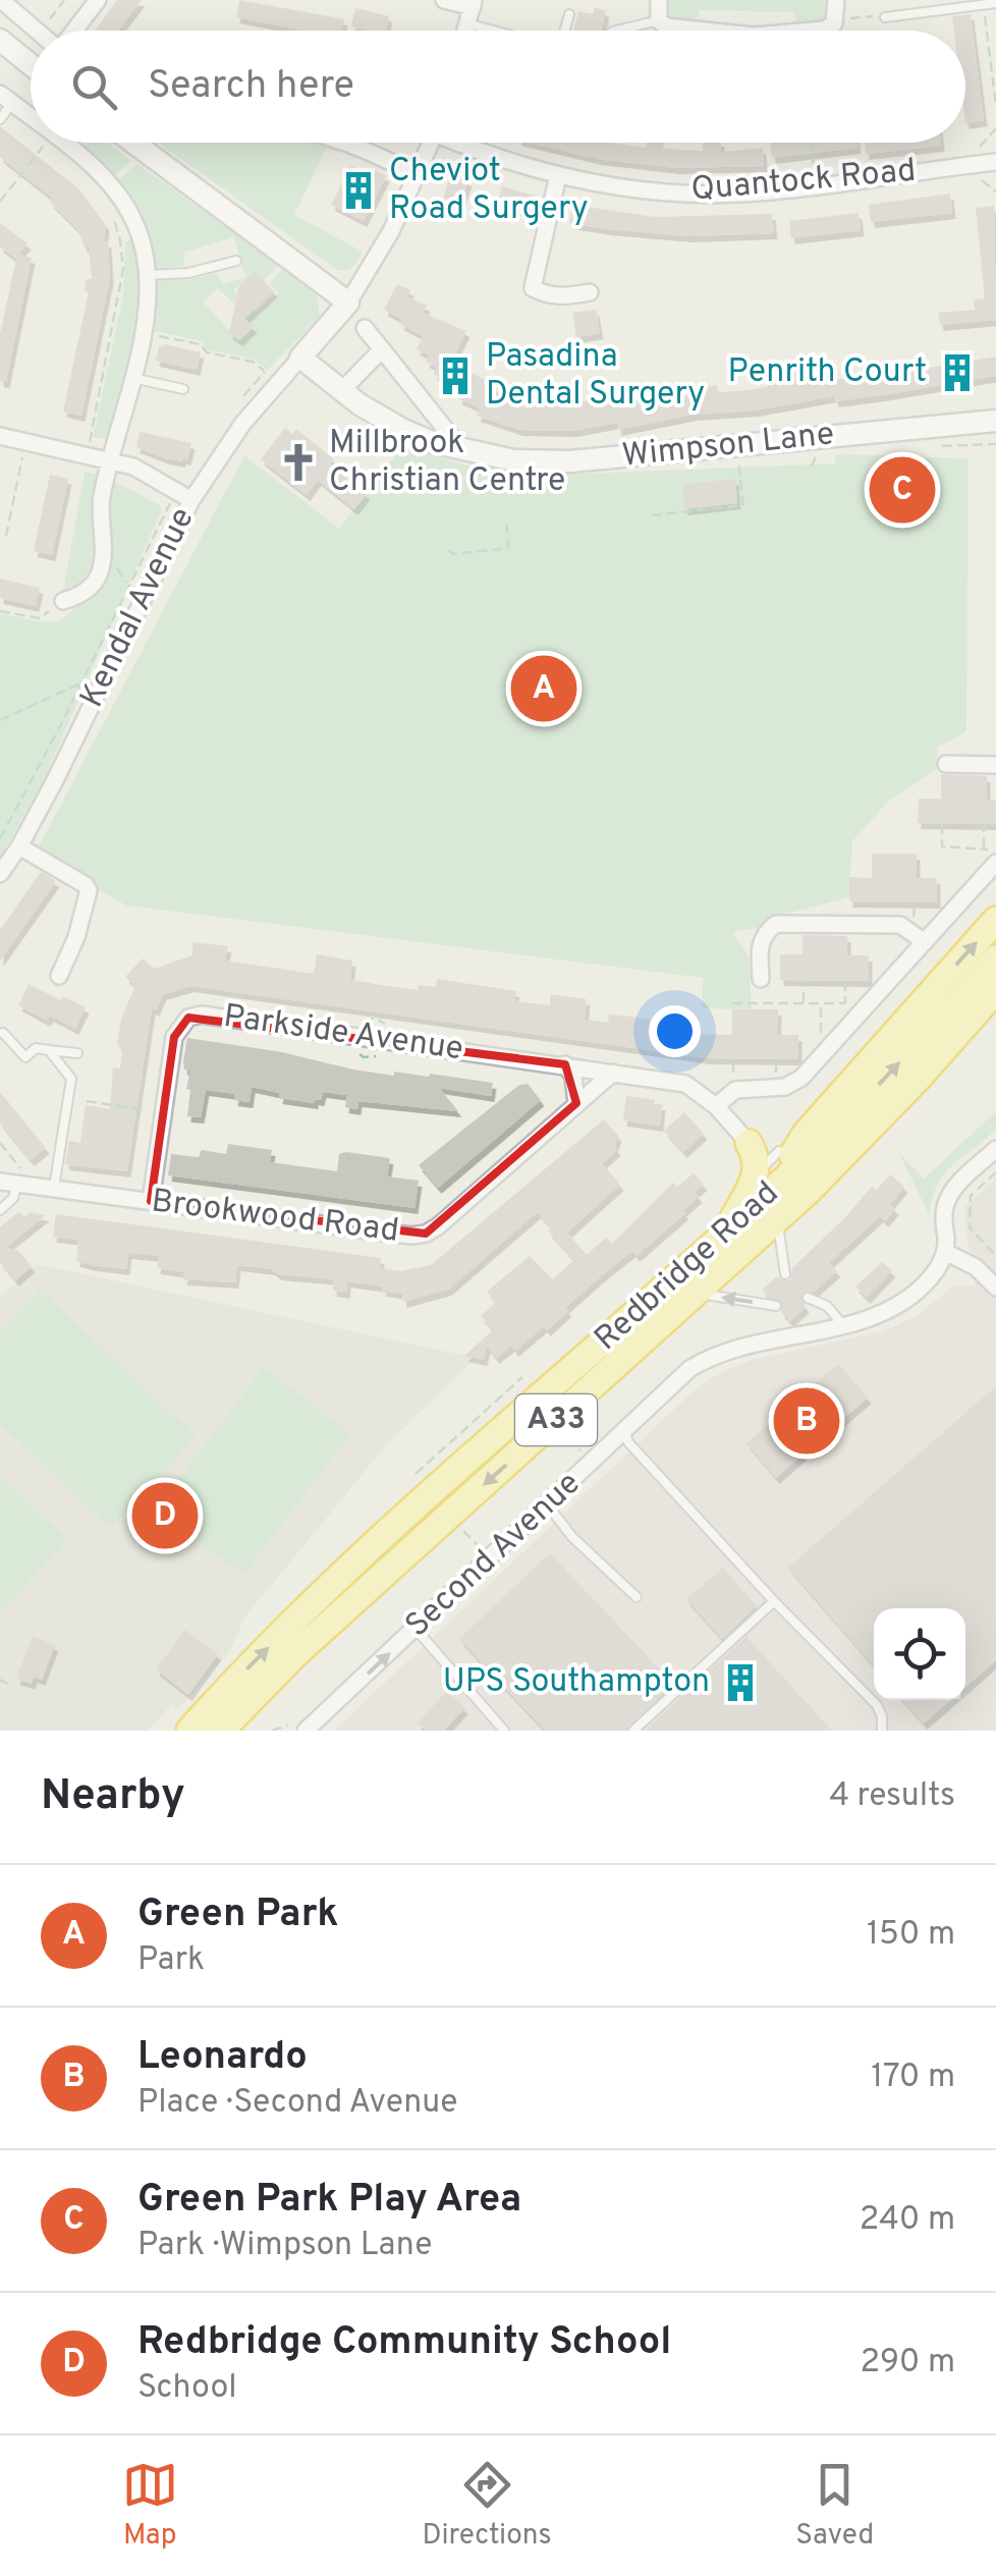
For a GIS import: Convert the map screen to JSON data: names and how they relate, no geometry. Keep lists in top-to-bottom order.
{
  "streets": {
    "highway": ["Redbridge Road", "A33"],
    "street": [
      "Quantock Road",
      "Wimpson Lane",
      "Kendal Avenue",
      "Parkside Avenue",
      "Brookwood Road",
      "Second Avenue"
    ]
  },
  "crossings": [
    ["Wimpson Lane", "Kendal Avenue"],
    ["Parkside Avenue", "Brookwood Road"],
    ["Redbridge Road", "A33"]
  ],
  "places": {
    "building": [
      "Cheviot Road Surgery",
      "Penrith Court",
      "Pasadina Dental Surgery",
      "UPS Southampton"
    ],
    "church": ["Millbrook Christian Centre"]
  },
  "page": {
    "search": "Search here",
    "pins": [
      "C",
      "A",
      "B",
      "D"
    ],
    "heading": ["Nearby", "4 results"],
    "list": [
      {
        "mark": "A",
        "name": "Green Park",
        "note": "Park",
        "value": "150 m"
      },
      {
        "mark": "B",
        "name": "Leonardo",
        "note": "Place · Second Avenue",
        "value": "170 m"
      },
      {
        "mark": "C",
        "name": "Green Park Play Area",
        "note": "Park · Wimpson Lane",
        "value": "240 m"
      },
      {
        "mark": "D",
        "name": "Redbridge Community School",
        "note": "School",
        "value": "290 m"
      }
    ],
    "nav": ["Map", "Directions", "Saved"]
  }
}
